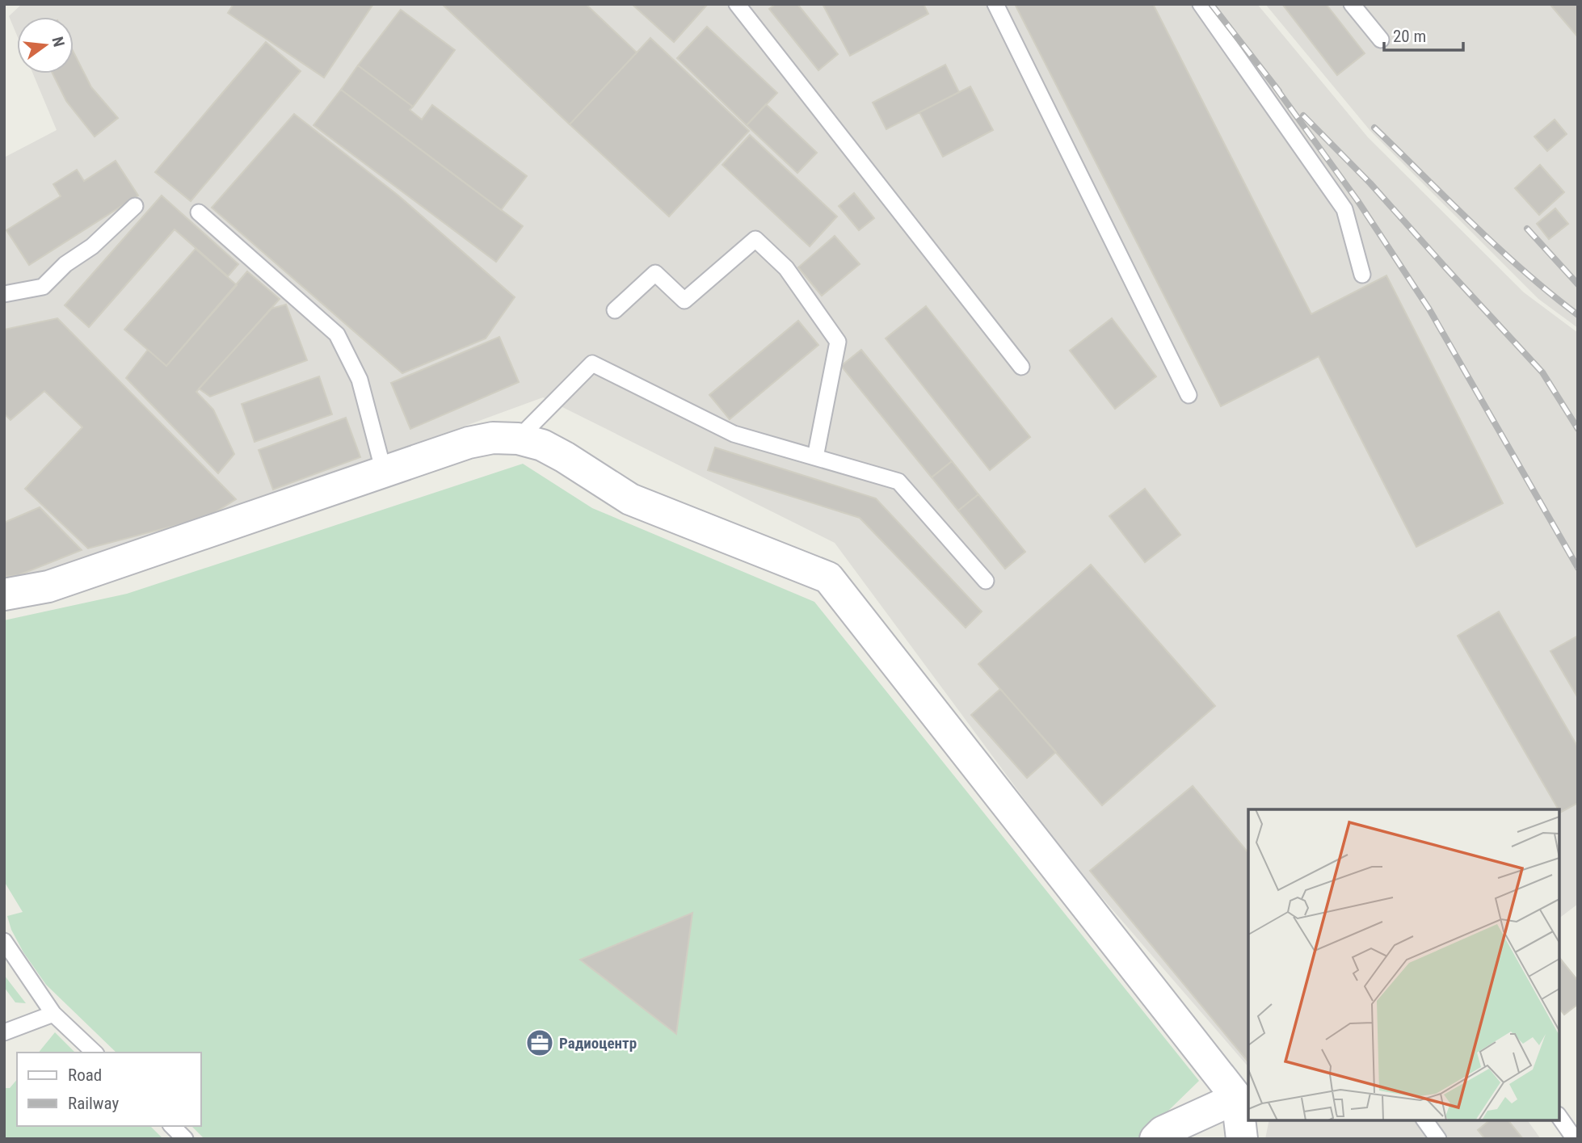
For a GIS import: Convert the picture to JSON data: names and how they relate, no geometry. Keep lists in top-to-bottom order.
{
  "places": {
    "office": ["Радиоцентр"]
  },
  "legend": ["Road", "Railway"],
  "scale_bar": "20 m",
  "north": "right"
}
